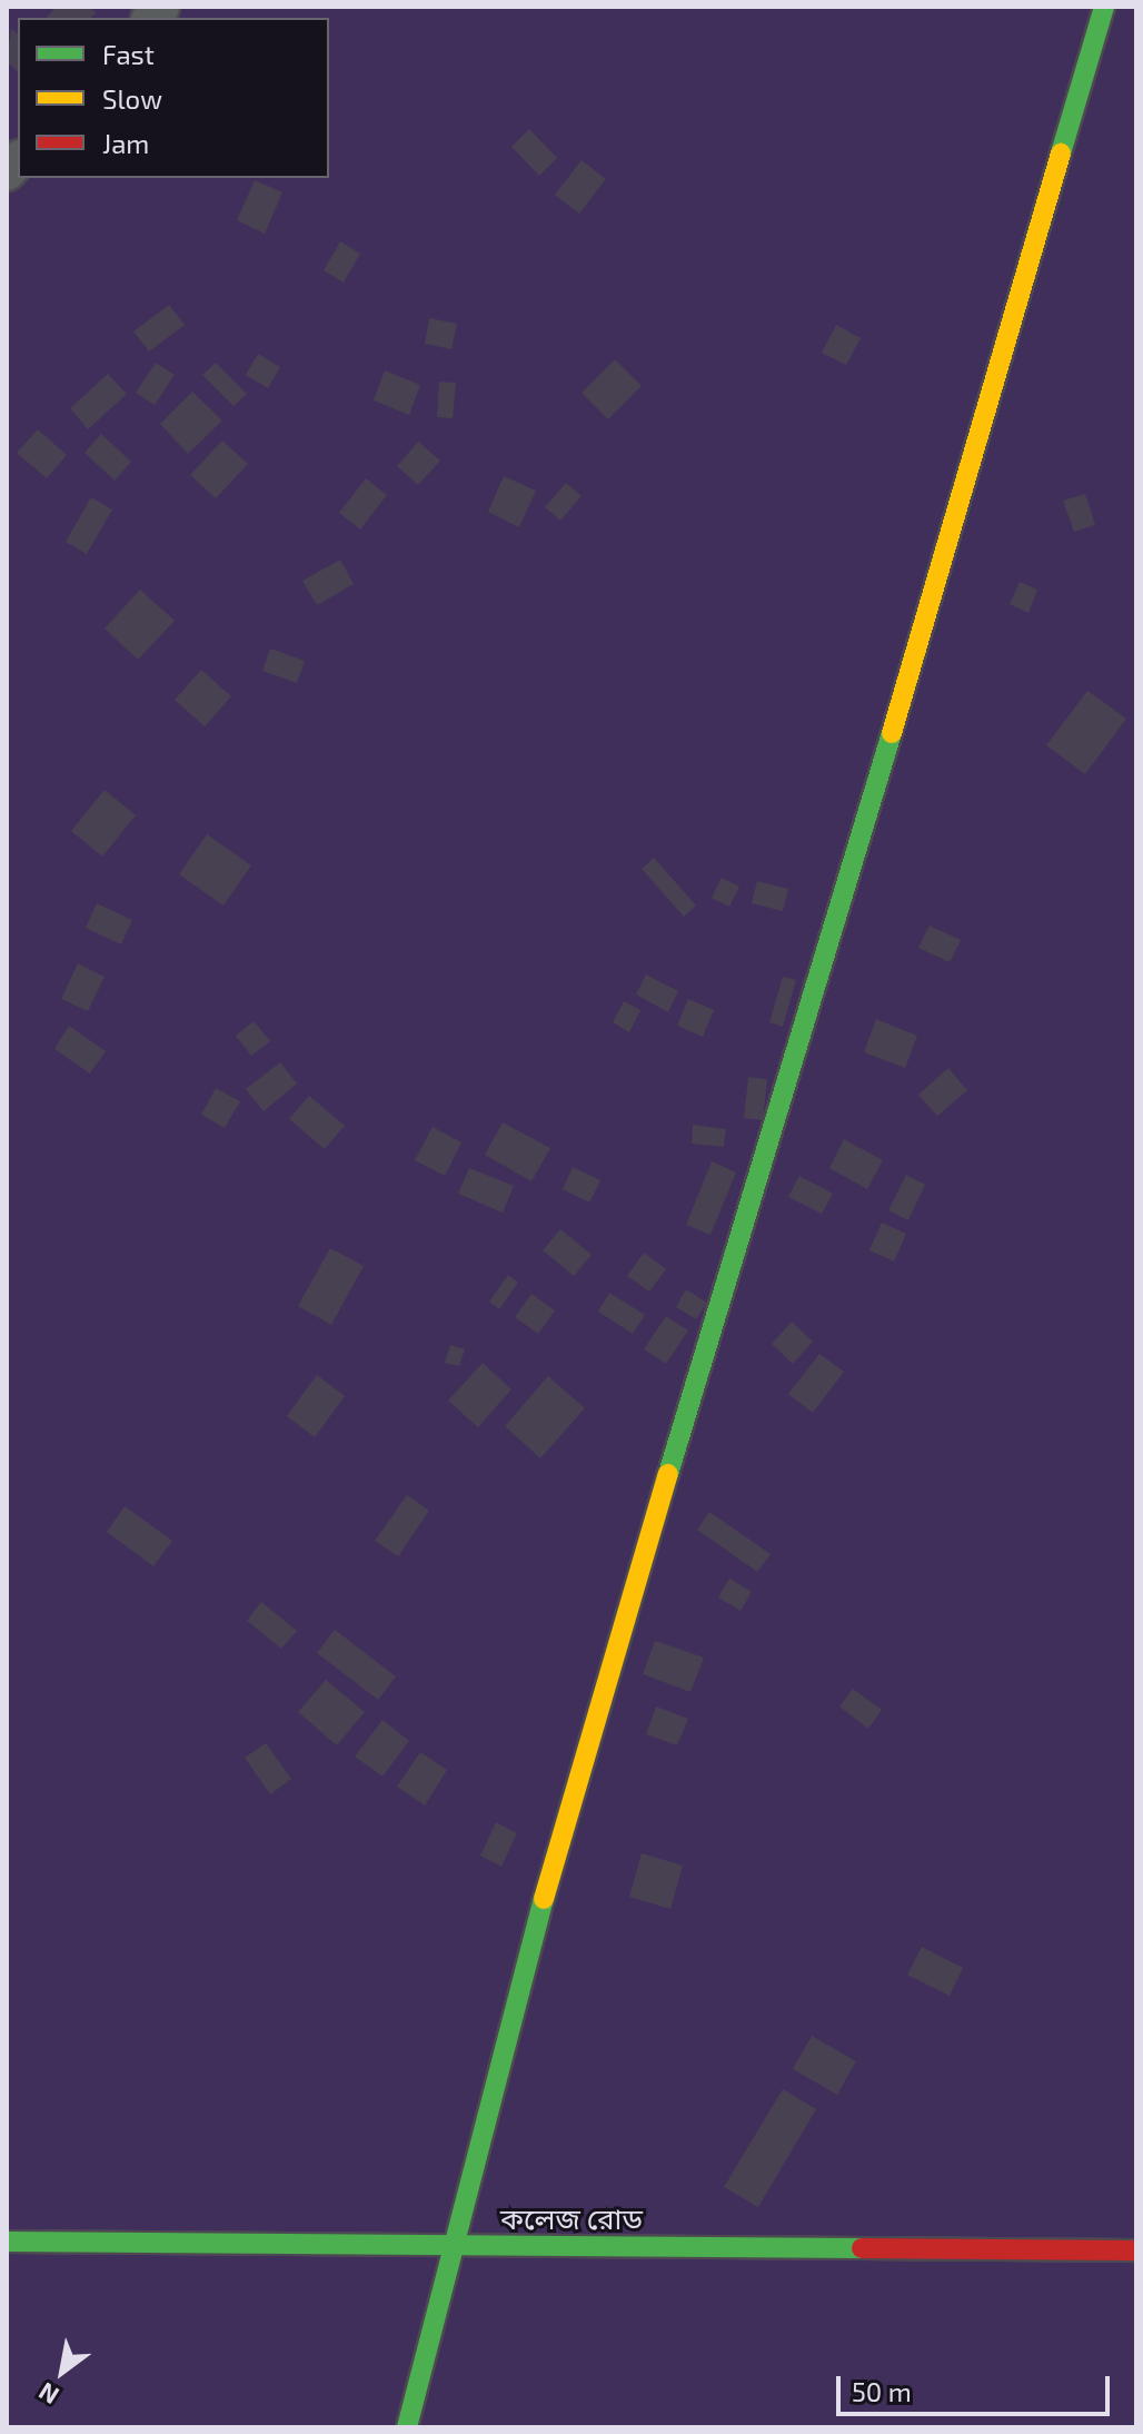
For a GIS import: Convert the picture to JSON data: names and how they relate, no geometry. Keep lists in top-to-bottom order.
{
  "streets": {
    "street": ["কলেজ রোড"]
  },
  "legend": ["Fast", "Slow", "Jam"],
  "scale_bar": "50 m",
  "north": "bottom left"
}
